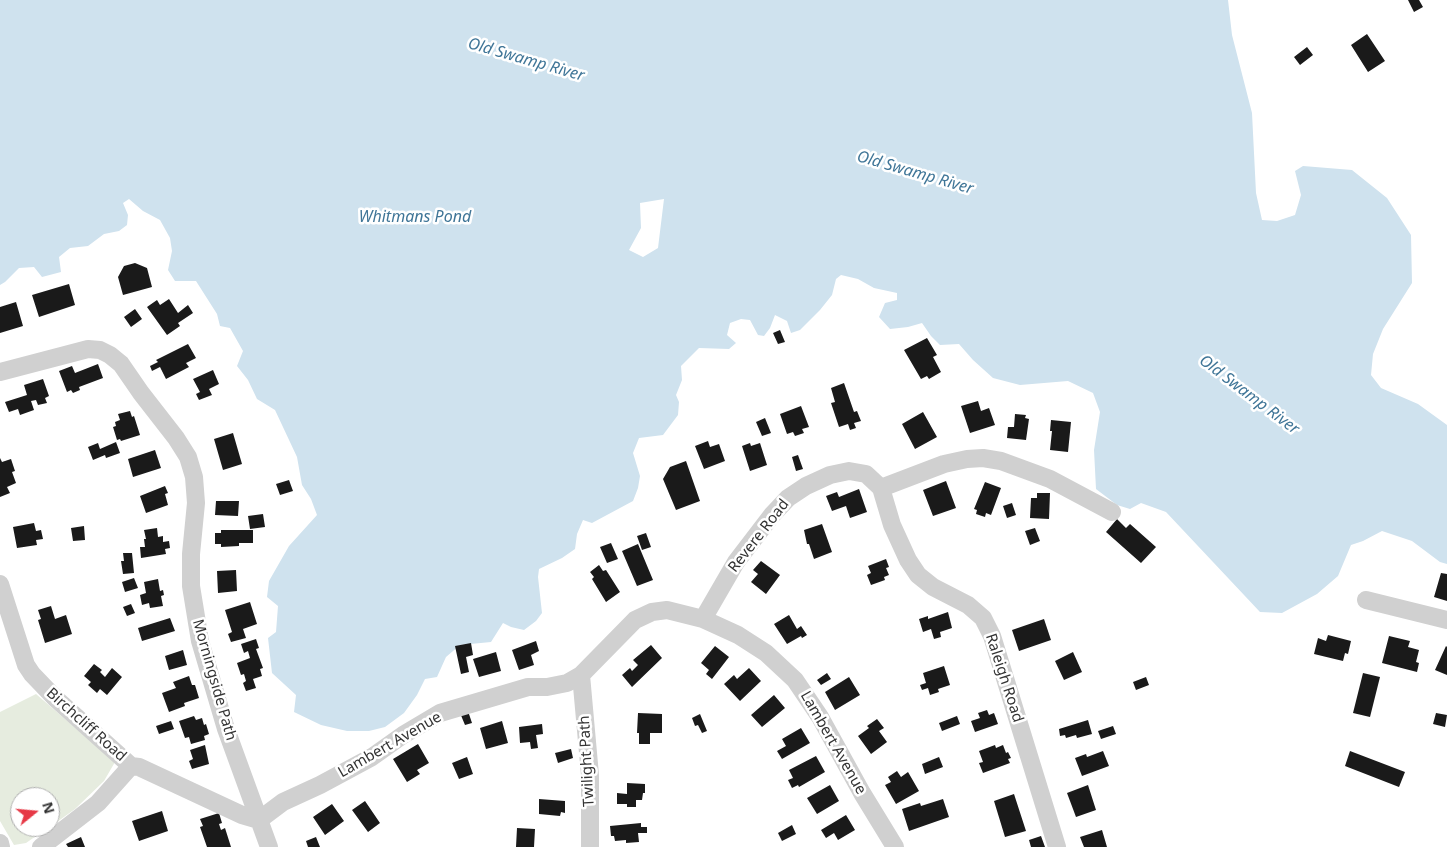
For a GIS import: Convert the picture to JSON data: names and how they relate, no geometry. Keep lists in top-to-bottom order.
{
  "streets": {
    "street": [
      "Revere Road",
      "Raleigh Road",
      "Morningside Path",
      "Birchcliff Road",
      "Lambert Avenue",
      "Twilight Path"
    ]
  },
  "crossings": [
    ["Revere Road", "Raleigh Road"],
    ["Revere Road", "Lambert Avenue"],
    ["Morningside Path", "Birchcliff Road"],
    ["Morningside Path", "Lambert Avenue"],
    ["Birchcliff Road", "Lambert Avenue"],
    ["Lambert Avenue", "Twilight Path"]
  ],
  "water": ["Old Swamp River", "Whitmans Pond"],
  "north": "right"
}
